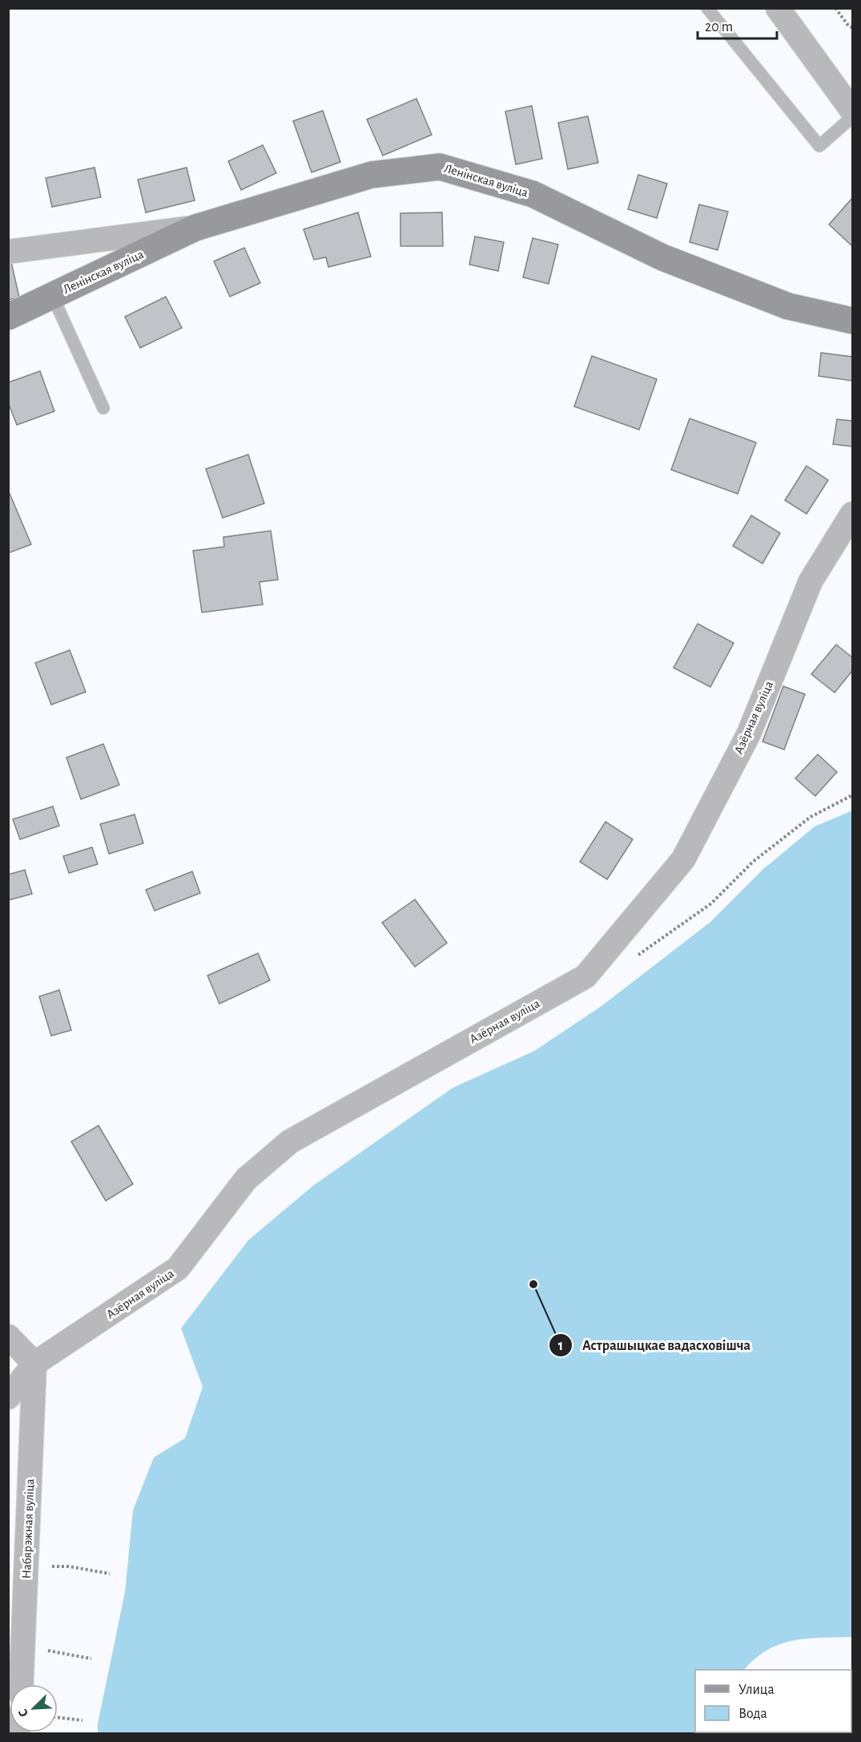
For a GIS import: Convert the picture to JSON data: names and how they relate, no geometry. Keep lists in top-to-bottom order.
{
  "streets": {
    "street": ["Ленінская вуліца", "Азёрная вуліца", "Набярэжная вуліца"]
  },
  "crossings": [
    ["Азёрная вуліца", "Набярэжная вуліца"]
  ],
  "places": ["Астрашыцкае вадасховішча"],
  "legend": ["Улица", "Вода"],
  "scale_bar": "20 m",
  "north": "bottom left"
}
